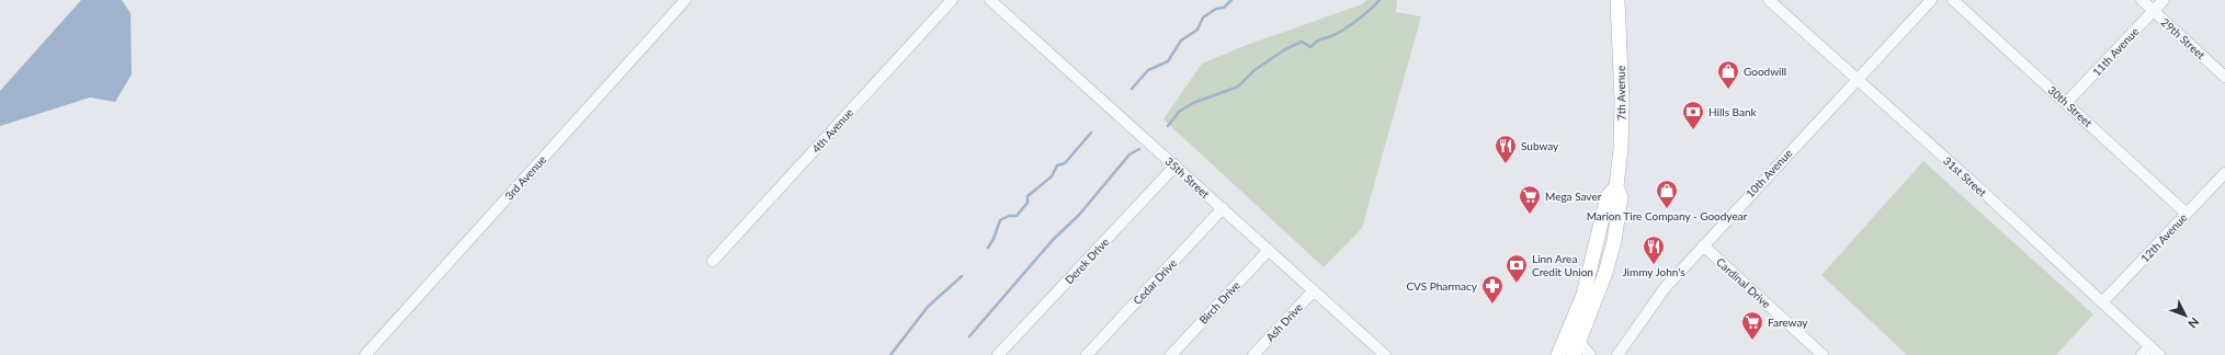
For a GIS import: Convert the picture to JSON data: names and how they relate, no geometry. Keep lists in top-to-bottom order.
{
  "streets": {
    "main road": ["7th Avenue"],
    "street": [
      "29th Street",
      "11th Avenue",
      "30th Street",
      "4th Avenue",
      "10th Avenue",
      "31st Street",
      "3rd Avenue",
      "35th Street",
      "12th Avenue",
      "Derek Drive",
      "Cedar Drive",
      "Cardinal Drive",
      "Birch Drive",
      "Ash Drive"
    ]
  },
  "crossings": [
    ["29th Street", "11th Avenue"],
    ["11th Avenue", "30th Street"],
    ["30th Street", "12th Avenue"],
    ["10th Avenue", "31st Street"],
    ["10th Avenue", "Cardinal Drive"],
    ["31st Street", "12th Avenue"],
    ["35th Street", "Derek Drive"],
    ["35th Street", "Cedar Drive"],
    ["35th Street", "Birch Drive"],
    ["35th Street", "Ash Drive"]
  ],
  "places": {
    "shop": ["Goodwill", "Marion Tire Company - Goodyear"],
    "bank": ["Hills Bank", "Linn Area Credit Union"],
    "restaurant": ["Subway", "Jimmy John's"],
    "supermarket": ["Mega Saver", "Fareway"],
    "pharmacy": ["CVS Pharmacy"]
  },
  "north": "bottom right"
}
